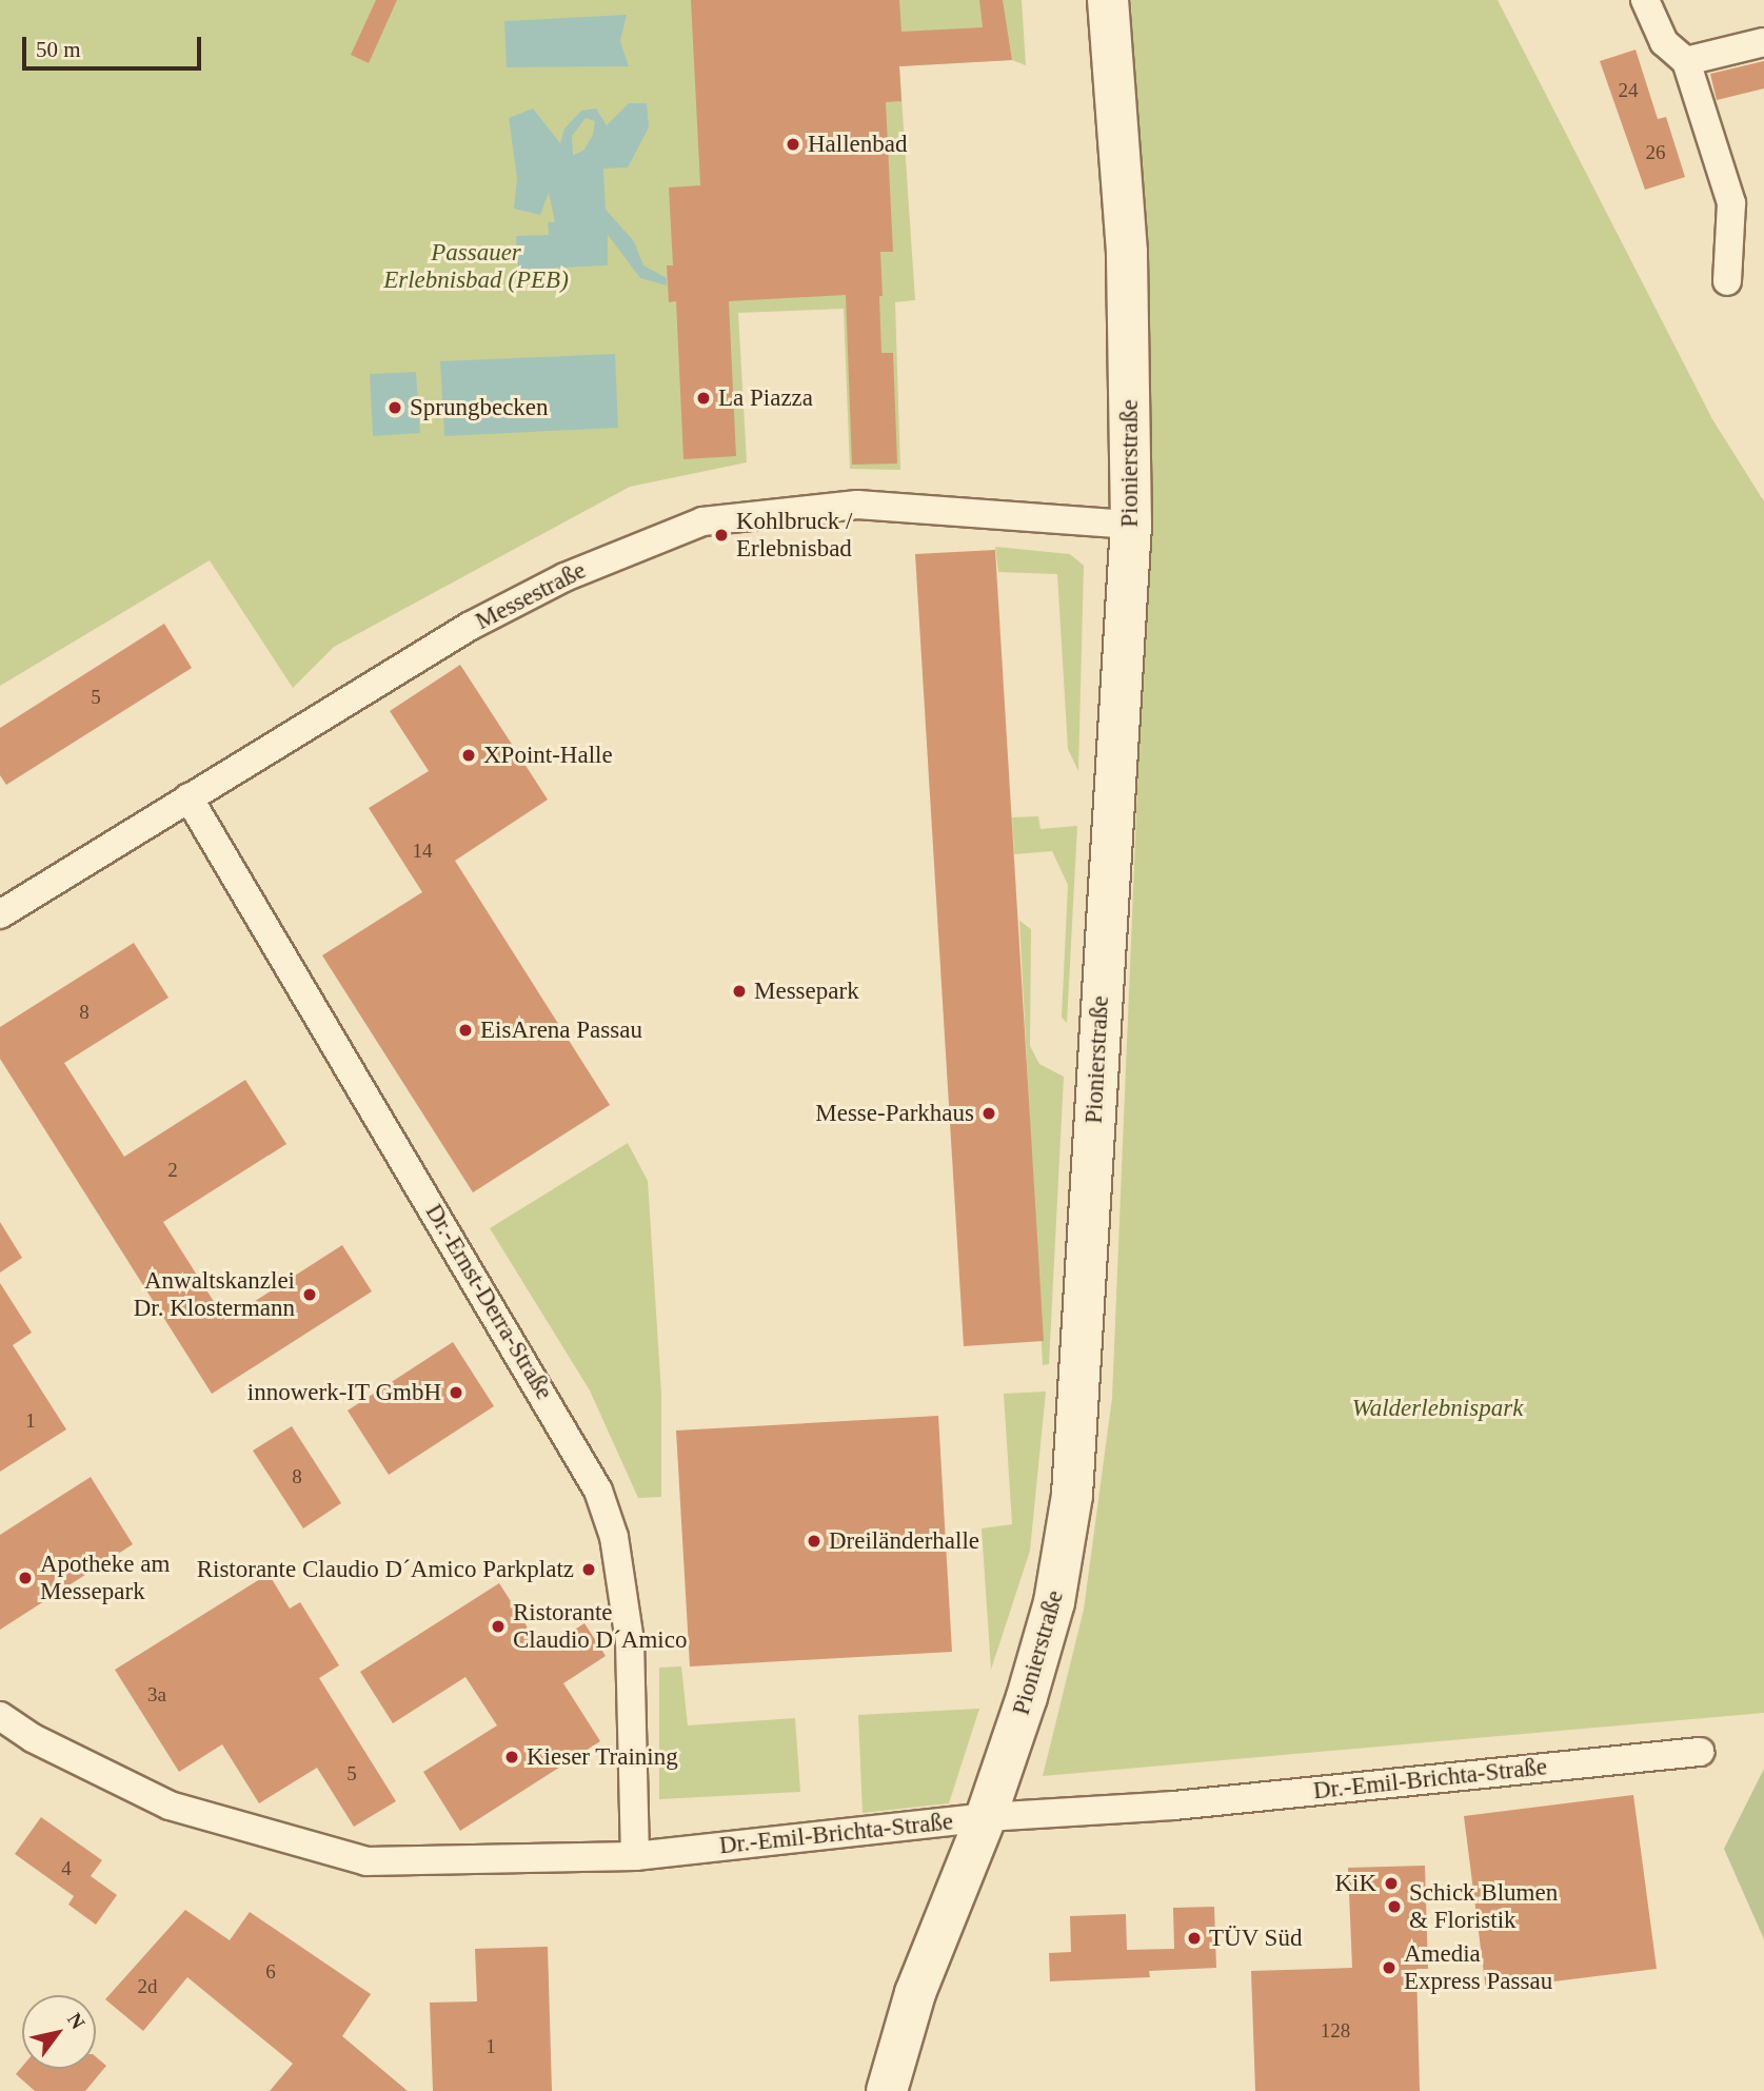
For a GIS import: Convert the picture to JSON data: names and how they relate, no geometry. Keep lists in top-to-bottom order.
{
  "streets": {
    "main road": ["Pionierstraße"],
    "street": ["Messestraße", "Dr.-Ernst-Derra-Straße", "Dr.-Emil-Brichta-Straße"]
  },
  "crossings": [
    ["Pionierstraße", "Messestraße"],
    ["Pionierstraße", "Dr.-Emil-Brichta-Straße"],
    ["Messestraße", "Dr.-Ernst-Derra-Straße"],
    ["Dr.-Ernst-Derra-Straße", "Dr.-Emil-Brichta-Straße"]
  ],
  "parks": ["Passauer Erlebnisbad (PEB)", "Walderlebnispark"],
  "places": [
    "Hallenbad",
    "La Piazza",
    "Sprungbecken",
    "Kohlbruck / Erlebnisbad",
    "XPoint-Halle",
    "Messepark",
    "EisArena Passau",
    "Messe-Parkhaus",
    "Anwaltskanzlei Dr. Klostermann",
    "innowerk-IT GmbH",
    "Dreiländerhalle",
    "Ristorante Claudio D´Amico Parkplatz",
    "Apotheke am Messepark",
    "Ristorante Claudio D´Amico",
    "Kieser Training",
    "KiK",
    "Schick Blumen & Floristik",
    "TÜV Süd",
    "Amedia Express Passau"
  ],
  "house_numbers": [
    "24",
    "26",
    "5",
    "14",
    "8",
    "2",
    "1",
    "8",
    "3a",
    "5",
    "4",
    "6",
    "2d",
    "128",
    "1"
  ],
  "scale_bar": "50 m",
  "north": "top right"
}
